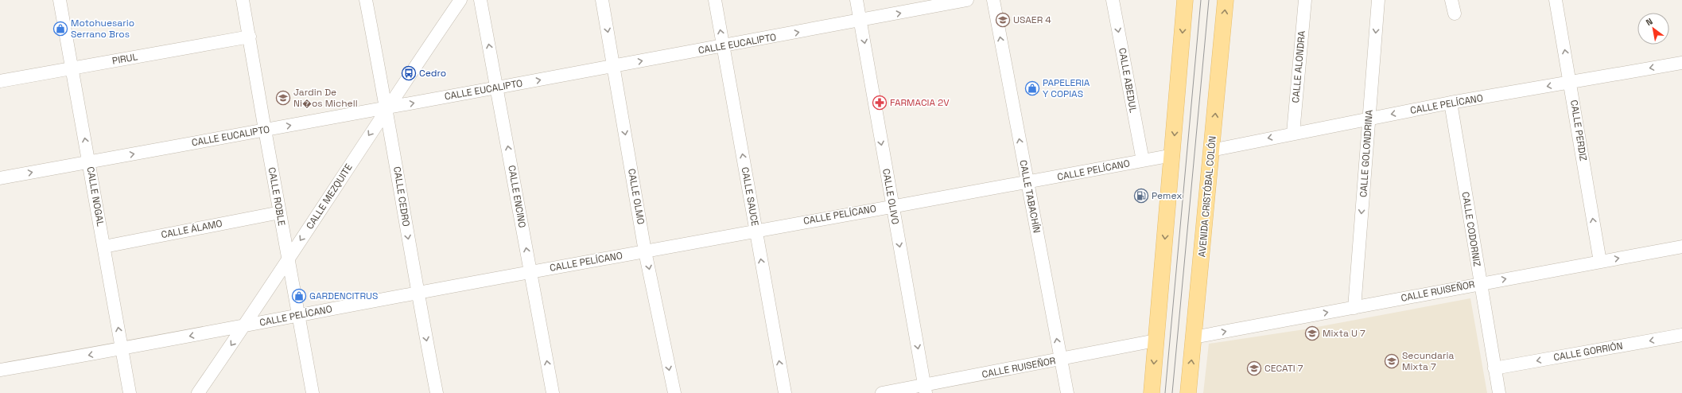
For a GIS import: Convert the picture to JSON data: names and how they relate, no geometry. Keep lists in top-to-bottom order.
{
  "streets": {
    "main road": ["AVENIDA CRISTÓBAL COLÓN"],
    "street": [
      "CALLE EUCALIPTO",
      "PIRUL",
      "CALLE ALONDRA",
      "CALLE ABEDUL",
      "CALLE PELÍCANO",
      "CALLE PERDIZ",
      "CALLE GOLONDRINA",
      "CALLE NOGAL",
      "CALLE ROBLE",
      "CALLE MEZQUITE",
      "CALLE CEDRO",
      "CALLE ENCINO",
      "CALLE OLMO",
      "CALLE SAUCE",
      "CALLE OLIVO",
      "CALLE TABACHÍN",
      "CALLE ÁLAMO",
      "CALLE CODORNIZ",
      "CALLE RUISEÑOR",
      "CALLE GORRIÓN"
    ]
  },
  "crossings": [
    ["CALLE EUCALIPTO", "CALLE NOGAL"],
    ["CALLE EUCALIPTO", "CALLE ROBLE"],
    ["CALLE EUCALIPTO", "CALLE MEZQUITE"],
    ["CALLE EUCALIPTO", "CALLE CEDRO"],
    ["CALLE EUCALIPTO", "CALLE ENCINO"],
    ["CALLE EUCALIPTO", "CALLE OLMO"],
    ["CALLE EUCALIPTO", "CALLE SAUCE"],
    ["CALLE EUCALIPTO", "CALLE OLIVO"],
    ["PIRUL", "CALLE NOGAL"],
    ["PIRUL", "CALLE ROBLE"],
    ["CALLE ALONDRA", "CALLE PELÍCANO"],
    ["CALLE ABEDUL", "CALLE PELÍCANO"],
    ["CALLE PELÍCANO", "CALLE PERDIZ"],
    ["CALLE PELÍCANO", "CALLE GOLONDRINA"],
    ["CALLE PELÍCANO", "CALLE NOGAL"],
    ["CALLE PELÍCANO", "CALLE ROBLE"],
    ["CALLE PELÍCANO", "CALLE MEZQUITE"],
    ["CALLE PELÍCANO", "CALLE CEDRO"],
    ["CALLE PELÍCANO", "CALLE ENCINO"],
    ["CALLE PELÍCANO", "CALLE OLMO"],
    ["CALLE PELÍCANO", "CALLE SAUCE"],
    ["CALLE PELÍCANO", "CALLE OLIVO"],
    ["CALLE PELÍCANO", "CALLE TABACHÍN"],
    ["CALLE PELÍCANO", "AVENIDA CRISTÓBAL COLÓN"],
    ["CALLE PELÍCANO", "CALLE CODORNIZ"],
    ["CALLE PERDIZ", "CALLE RUISEÑOR"],
    ["CALLE GOLONDRINA", "CALLE RUISEÑOR"],
    ["CALLE NOGAL", "CALLE ÁLAMO"],
    ["CALLE ROBLE", "CALLE MEZQUITE"],
    ["CALLE ROBLE", "CALLE ÁLAMO"],
    ["CALLE MEZQUITE", "CALLE CEDRO"],
    ["CALLE OLIVO", "CALLE RUISEÑOR"],
    ["CALLE TABACHÍN", "CALLE RUISEÑOR"],
    ["AVENIDA CRISTÓBAL COLÓN", "CALLE RUISEÑOR"],
    ["CALLE CODORNIZ", "CALLE RUISEÑOR"],
    ["CALLE CODORNIZ", "CALLE GORRIÓN"]
  ],
  "one_way": [
    "CALLE EUCALIPTO",
    "CALLE ABEDUL",
    "CALLE PELÍCANO",
    "CALLE PERDIZ",
    "CALLE GOLONDRINA",
    "CALLE NOGAL",
    "CALLE MEZQUITE",
    "CALLE CEDRO",
    "CALLE ENCINO",
    "CALLE OLMO",
    "CALLE SAUCE",
    "CALLE OLIVO",
    "CALLE TABACHÍN",
    "CALLE RUISEÑOR",
    "CALLE GORRIÓN"
  ],
  "places": {
    "school or university": [
      "USAER 4",
      "Jardin De Ni�os Michell",
      "Mixta U 7",
      "Secundaria Mixta 7",
      "CECATI 7"
    ],
    "shop": ["Motohuesario Serrano Bros", "PAPELERIA Y COPIAS", "GARDENCITRUS"],
    "bus stop": ["Cedro"],
    "pharmacy": ["FARMACIA 2V"],
    "fuel station": ["Pemex"]
  },
  "north": "top left"
}
